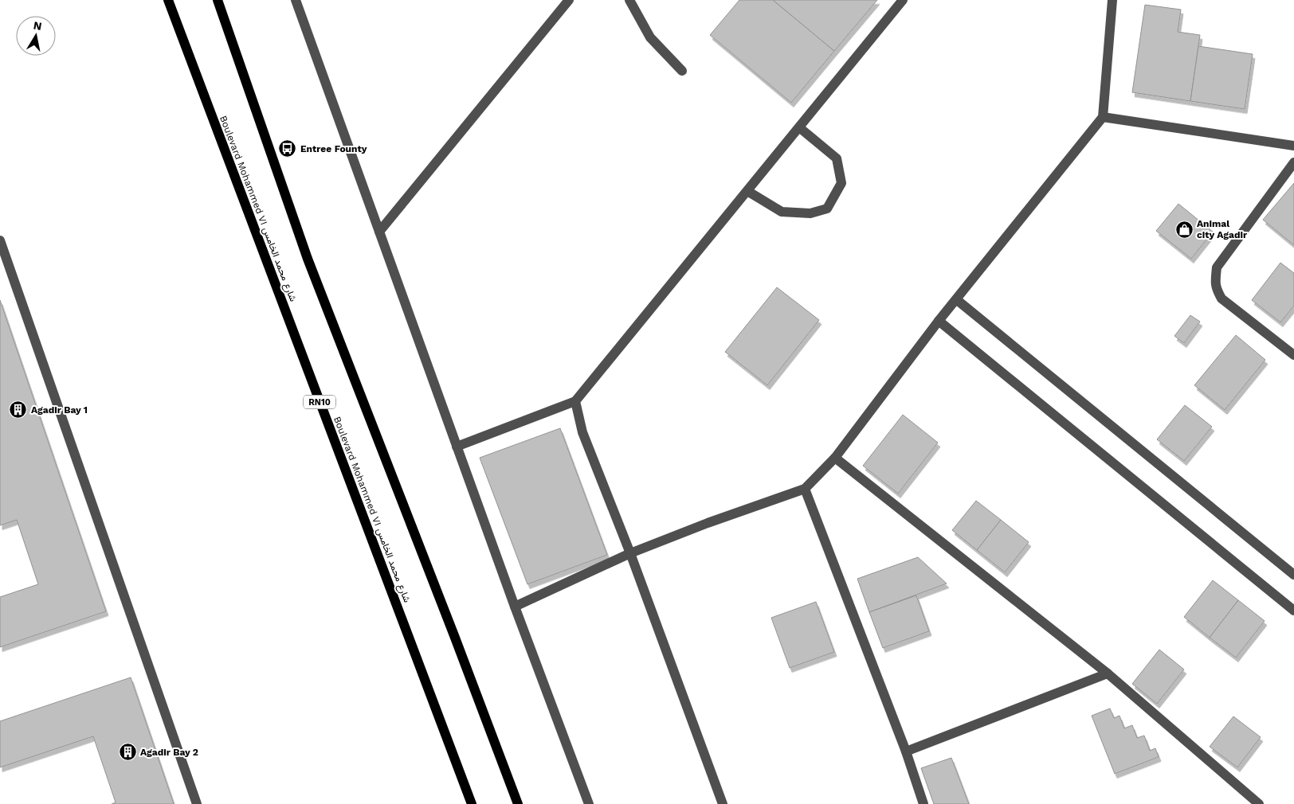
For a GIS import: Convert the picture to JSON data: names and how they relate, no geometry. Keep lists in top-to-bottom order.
{
  "streets": {
    "main road": ["Boulevard Mohammed VI شارع محمد الخامس", "RN10"]
  },
  "places": {
    "bus stop": ["Entree Founty"],
    "shop": ["Animal city Agadir"],
    "building": ["Agadir Bay 1", "Agadir Bay 2"]
  },
  "north": "top"
}
